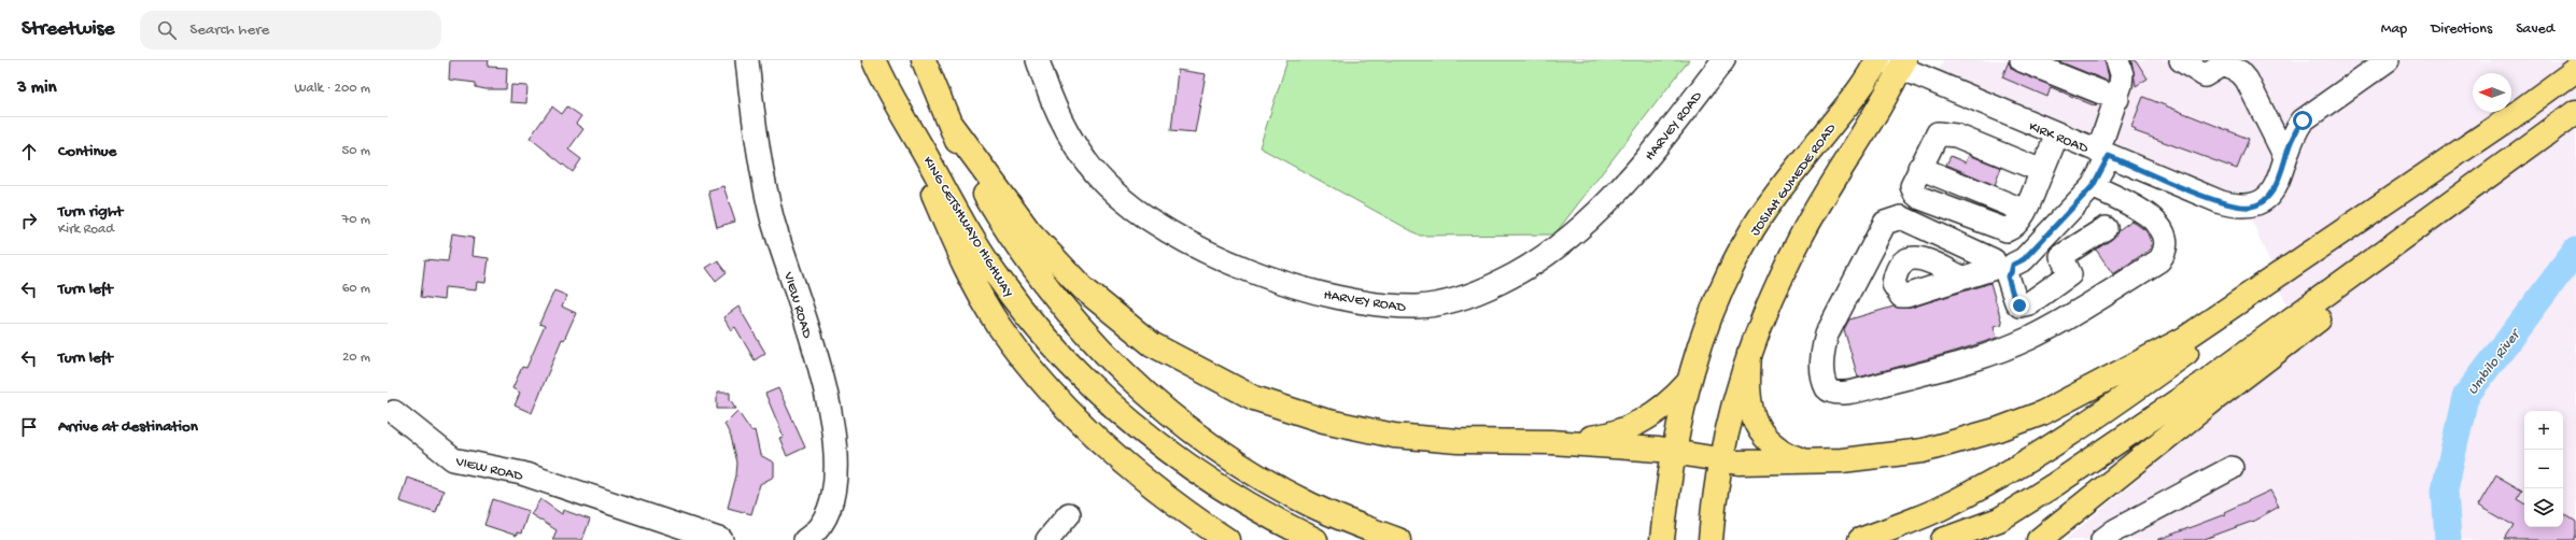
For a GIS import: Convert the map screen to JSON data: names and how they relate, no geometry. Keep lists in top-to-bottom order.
{
  "streets": {
    "main road": ["JOSIAH GUMEDE ROAD", "KING CETSHWAYO HIGHWAY"],
    "street": ["HARVEY ROAD", "KIRK ROAD", "VIEW ROAD"]
  },
  "water": ["Umbilo River"],
  "north": "left",
  "page": {
    "header": "Streetwise",
    "search": "Search here",
    "nav": ["Map", "Directions", "Saved"],
    "heading": ["3 min", "Walk · 200 m"],
    "list": [
      ["Continue", "50 m"],
      ["Turn right", "Kirk Road", "70 m"],
      ["Turn left", "60 m"],
      ["Turn left", "20 m"],
      "Arrive at destination"
    ],
    "map_buttons": ["+", "−"]
  }
}
